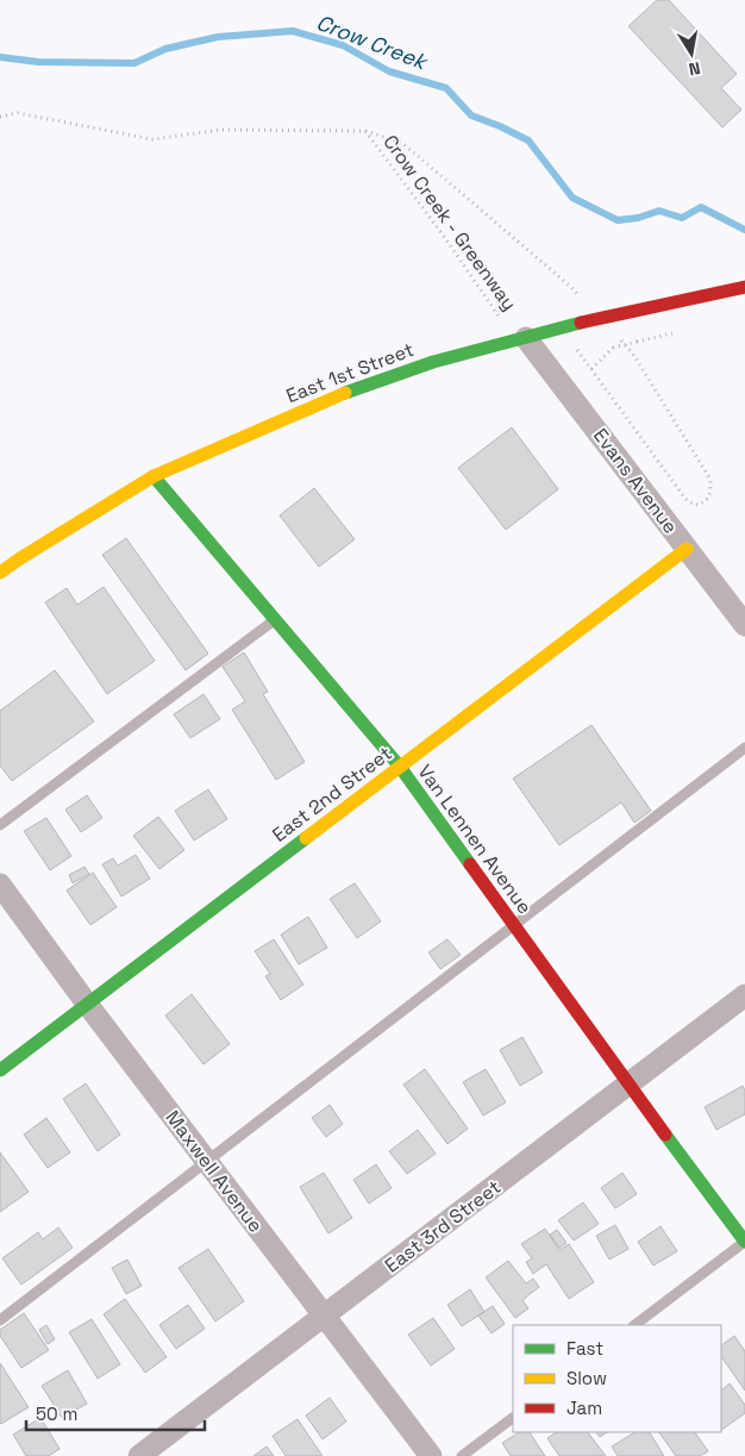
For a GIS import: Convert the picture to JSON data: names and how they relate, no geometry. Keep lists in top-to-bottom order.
{
  "streets": {
    "street": [
      "East 1st Street",
      "Evans Avenue",
      "East 2nd Street",
      "Van Lennen Avenue",
      "Maxwell Avenue",
      "East 3rd Street"
    ],
    "path": ["Crow Creek - Greenway"]
  },
  "crossings": [
    ["Crow Creek - Greenway", "East 1st Street"],
    ["Crow Creek - Greenway", "Evans Avenue"],
    ["East 1st Street", "Evans Avenue"],
    ["East 1st Street", "Van Lennen Avenue"],
    ["Evans Avenue", "East 2nd Street"],
    ["East 2nd Street", "Van Lennen Avenue"],
    ["East 2nd Street", "Maxwell Avenue"],
    ["Van Lennen Avenue", "East 3rd Street"],
    ["Maxwell Avenue", "East 3rd Street"]
  ],
  "water": ["Crow Creek"],
  "legend": ["Fast", "Slow", "Jam"],
  "scale_bar": "50 m",
  "north": "bottom"
}
